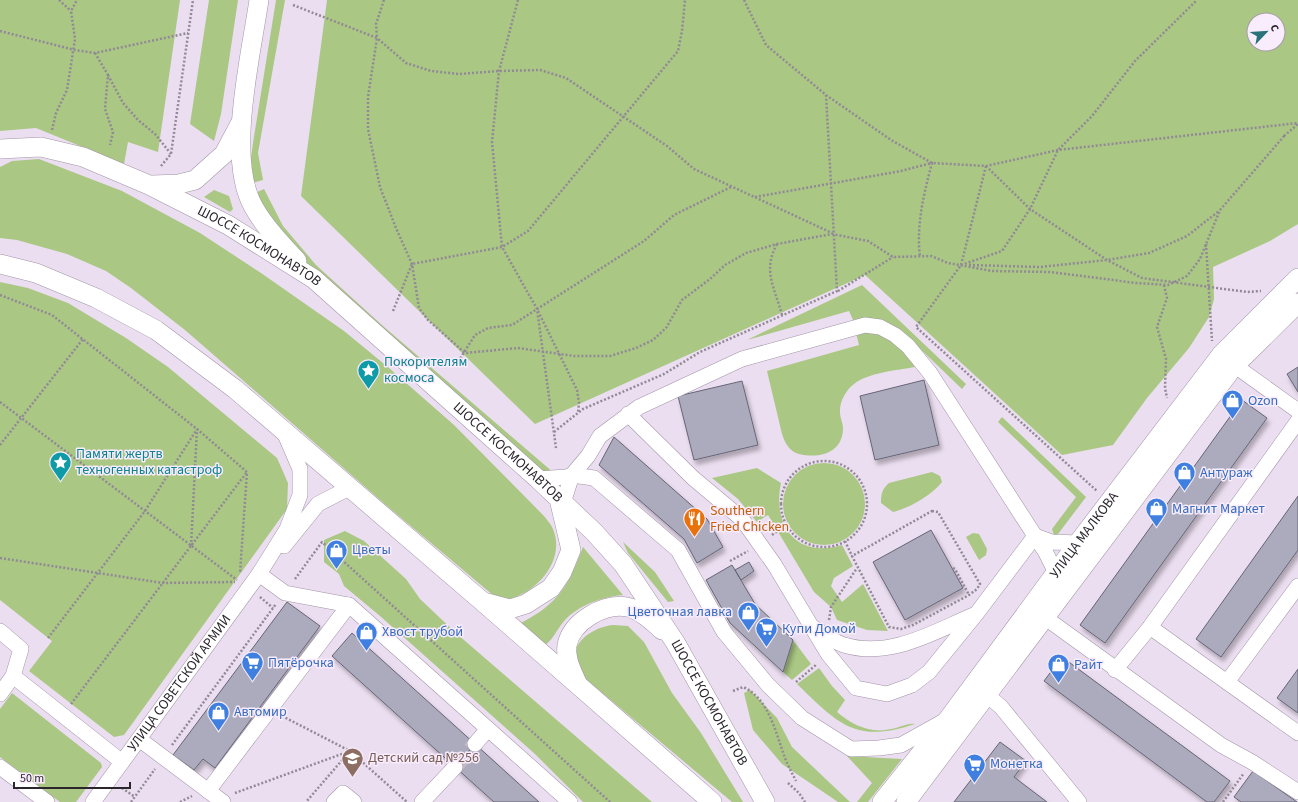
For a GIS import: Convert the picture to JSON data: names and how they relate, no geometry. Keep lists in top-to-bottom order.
{
  "streets": {
    "main road": ["ШОССЕ КОСМОНАВТОВ", "УЛИЦА МАЛКОВА"],
    "street": ["УЛИЦА СОВЕТСКОЙ АРМИИ"]
  },
  "places": {
    "place": ["Покорителям космоса", "Памяти жертв техногенных катастроф"],
    "shop": [
      "Ozon",
      "Антураж",
      "Магнит Маркет",
      "Цветы",
      "Цветочная лавка",
      "Хвост трубой",
      "Райт",
      "Автомир"
    ],
    "restaurant": ["Southern Fried Chicken"],
    "supermarket": ["Купи Домой", "Пятёрочка", "Монетка"],
    "school or university": ["Детский сад №256"]
  },
  "scale_bar": "50 m",
  "north": "top right"
}
